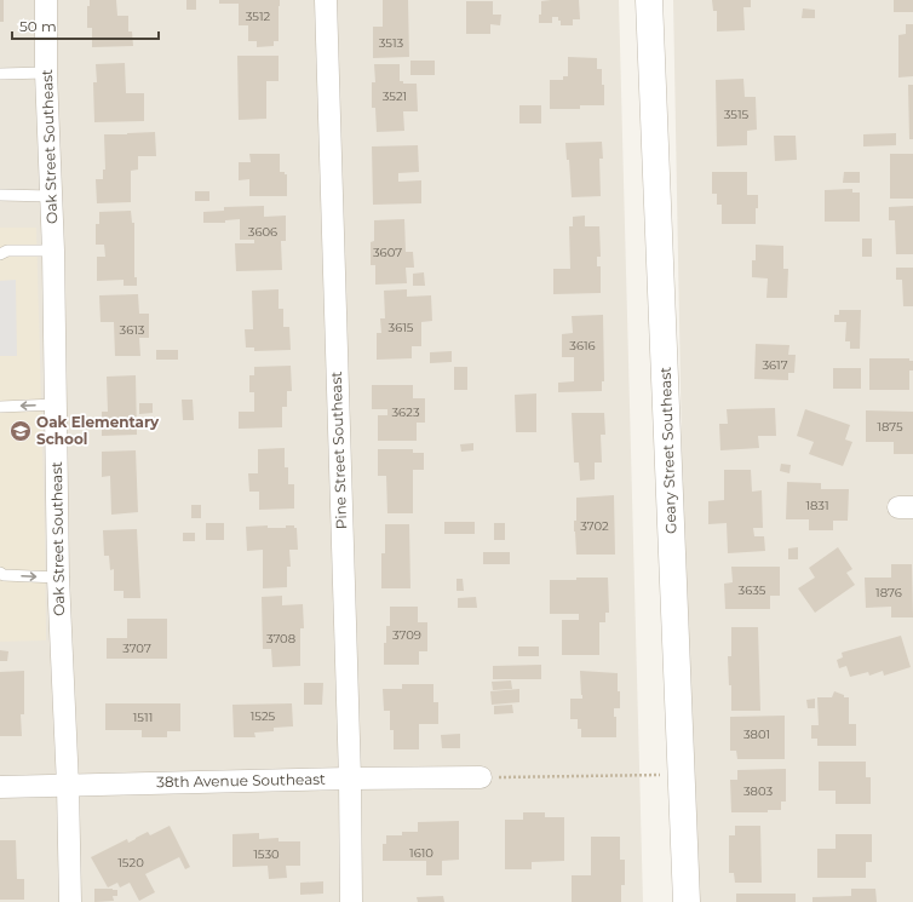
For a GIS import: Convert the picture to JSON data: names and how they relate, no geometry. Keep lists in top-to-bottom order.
{
  "streets": {
    "street": [
      "Oak Street Southeast",
      "Pine Street Southeast",
      "Geary Street Southeast",
      "38th Avenue Southeast"
    ]
  },
  "crossings": [
    ["Oak Street Southeast", "38th Avenue Southeast"],
    ["Pine Street Southeast", "38th Avenue Southeast"]
  ],
  "places": {
    "school or university": ["Oak Elementary School"]
  },
  "house_numbers": [
    "3512",
    "3513",
    "3521",
    "3515",
    "3606",
    "3607",
    "3615",
    "3613",
    "3616",
    "3617",
    "3623",
    "1875",
    "1831",
    "3702",
    "3635",
    "1876",
    "3709",
    "3708",
    "3707",
    "1525",
    "1511",
    "3801",
    "3803",
    "1610",
    "1530",
    "1520"
  ],
  "scale_bar": "50 m"
}
